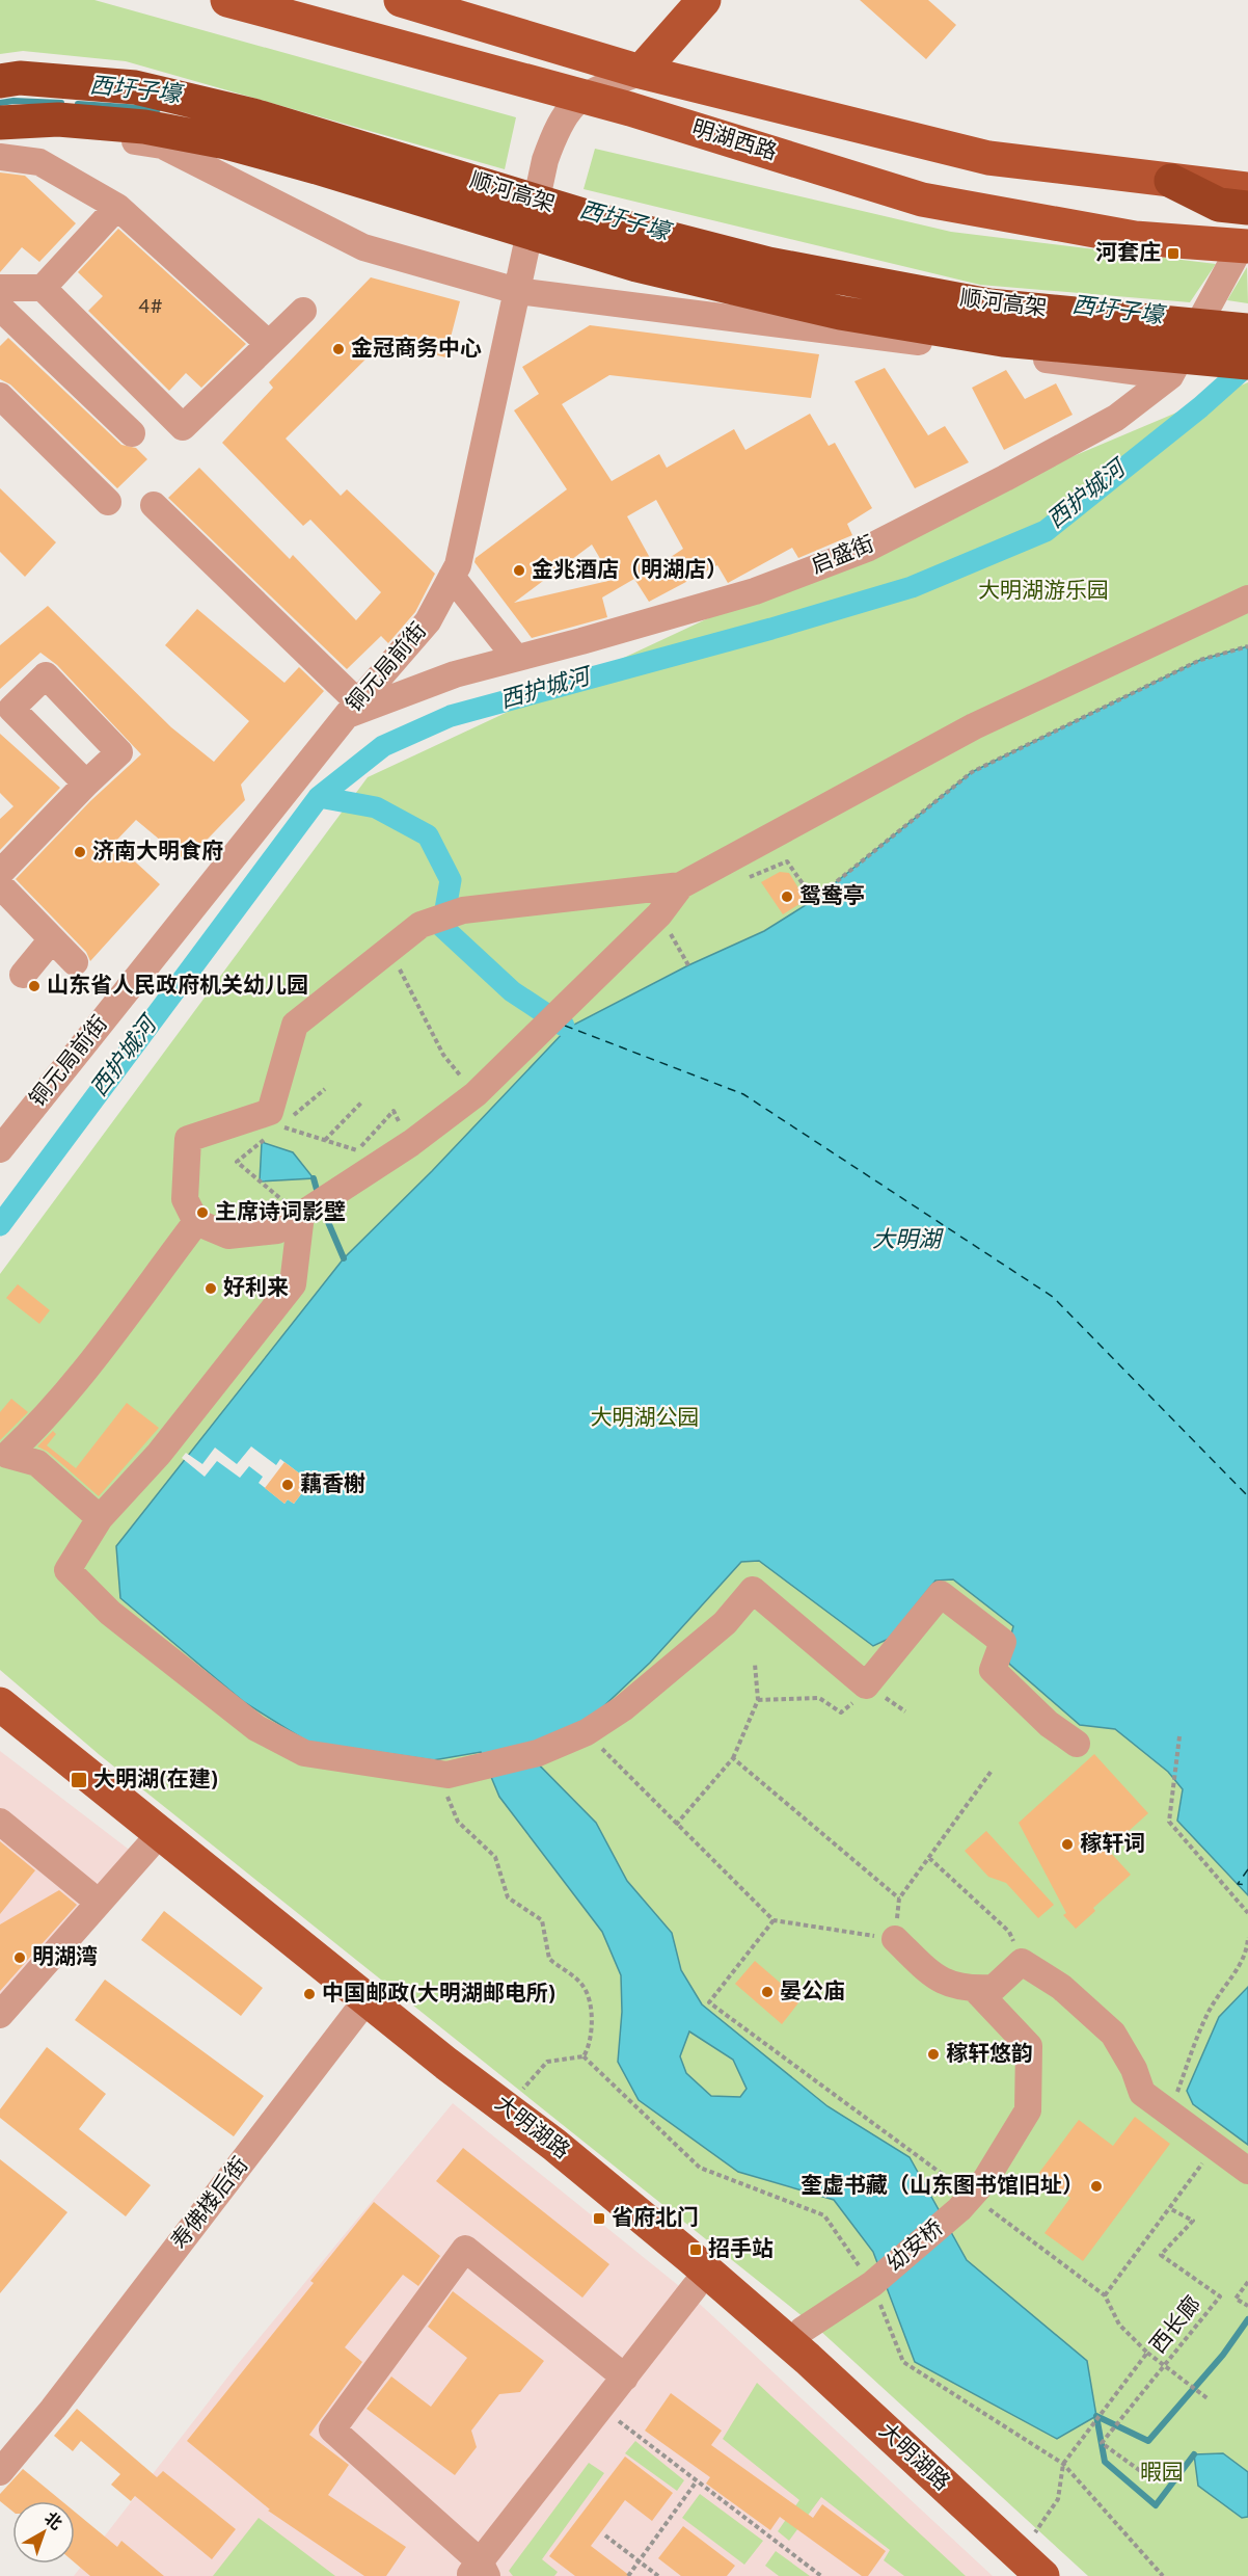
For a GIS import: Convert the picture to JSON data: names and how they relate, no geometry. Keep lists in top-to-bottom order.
{
  "streets": {
    "highway": ["顺河高架"],
    "main road": ["明湖西路", "大明湖路"],
    "street": [
      "启盛街",
      "铜元局前街",
      "寿佛楼后街",
      "幼安桥"
    ],
    "path": ["西长廊"]
  },
  "crossings": [
    ["明湖西路", "启盛街"],
    ["明湖西路", "铜元局前街"],
    ["启盛街", "铜元局前街"],
    ["大明湖路", "寿佛楼后街"]
  ],
  "water": ["西圩子壕", "西护城河", "大明湖"],
  "parks": ["大明湖游乐园", "大明湖公园", "暇园"],
  "places": {
    "transit": [
      "河套庄",
      "大明湖(在建)",
      "省府北门",
      "招手站"
    ],
    "other": [
      "金冠商务中心",
      "金兆酒店（明湖店）",
      "济南大明食府",
      "鸳鸯亭",
      "山东省人民政府机关幼儿园",
      "主席诗词影壁",
      "好利来",
      "藕香榭",
      "稼轩词",
      "明湖湾",
      "晏公庙",
      "中国邮政(大明湖邮电所)",
      "稼轩悠韵",
      "奎虚书藏（山东图书馆旧址）"
    ]
  },
  "house_numbers": ["4#"],
  "north": "top right"
}
